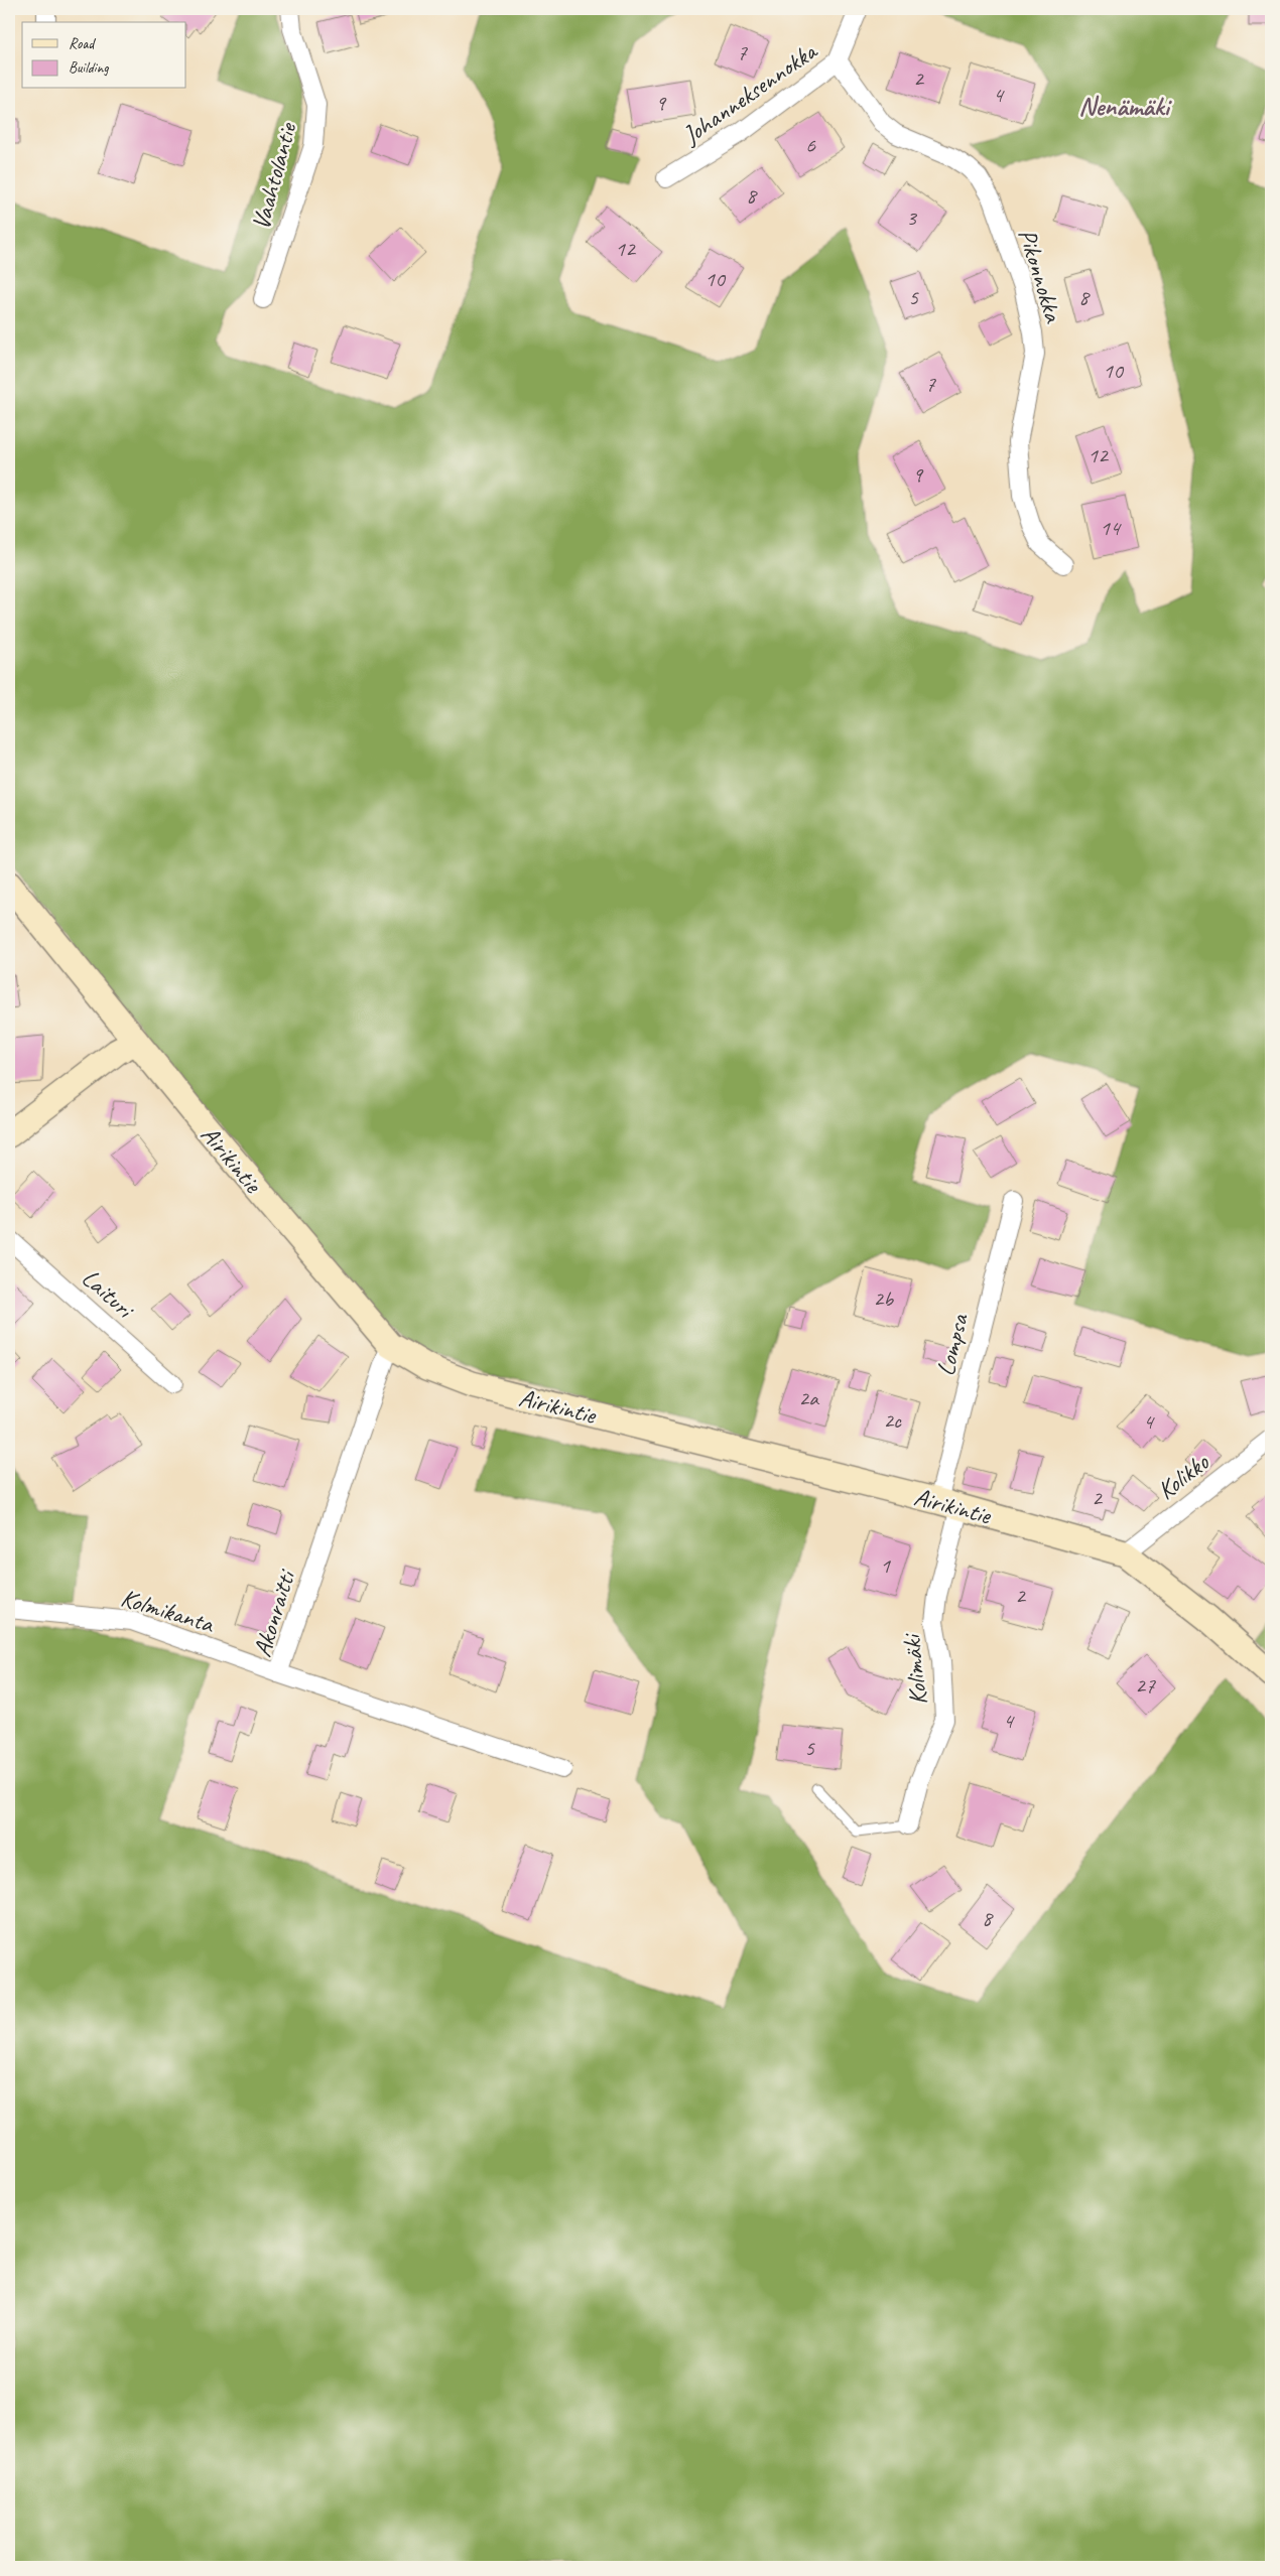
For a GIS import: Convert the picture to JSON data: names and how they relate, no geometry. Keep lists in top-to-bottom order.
{
  "streets": {
    "street": [
      "Johanneksennokka",
      "Vaahtolantie",
      "Pikonnokka",
      "Airikintie",
      "Laituri",
      "Lompsa",
      "Kolikko",
      "Kolmikanta",
      "Akonraitti",
      "Kolimäki"
    ]
  },
  "crossings": [
    ["Johanneksennokka", "Pikonnokka"],
    ["Airikintie", "Lompsa"],
    ["Airikintie", "Kolikko"],
    ["Airikintie", "Akonraitti"],
    ["Airikintie", "Kolimäki"],
    ["Lompsa", "Kolimäki"],
    ["Kolmikanta", "Akonraitti"]
  ],
  "districts": ["Nenämäki"],
  "house_numbers": [
    "7",
    "2",
    "4",
    "9",
    "6",
    "8",
    "3",
    "12",
    "10",
    "5",
    "8",
    "10",
    "7",
    "12",
    "9",
    "14",
    "2b",
    "2a",
    "2c",
    "4",
    "2",
    "1",
    "2",
    "27",
    "4",
    "5",
    "8"
  ],
  "legend": ["Road", "Building"]
}
